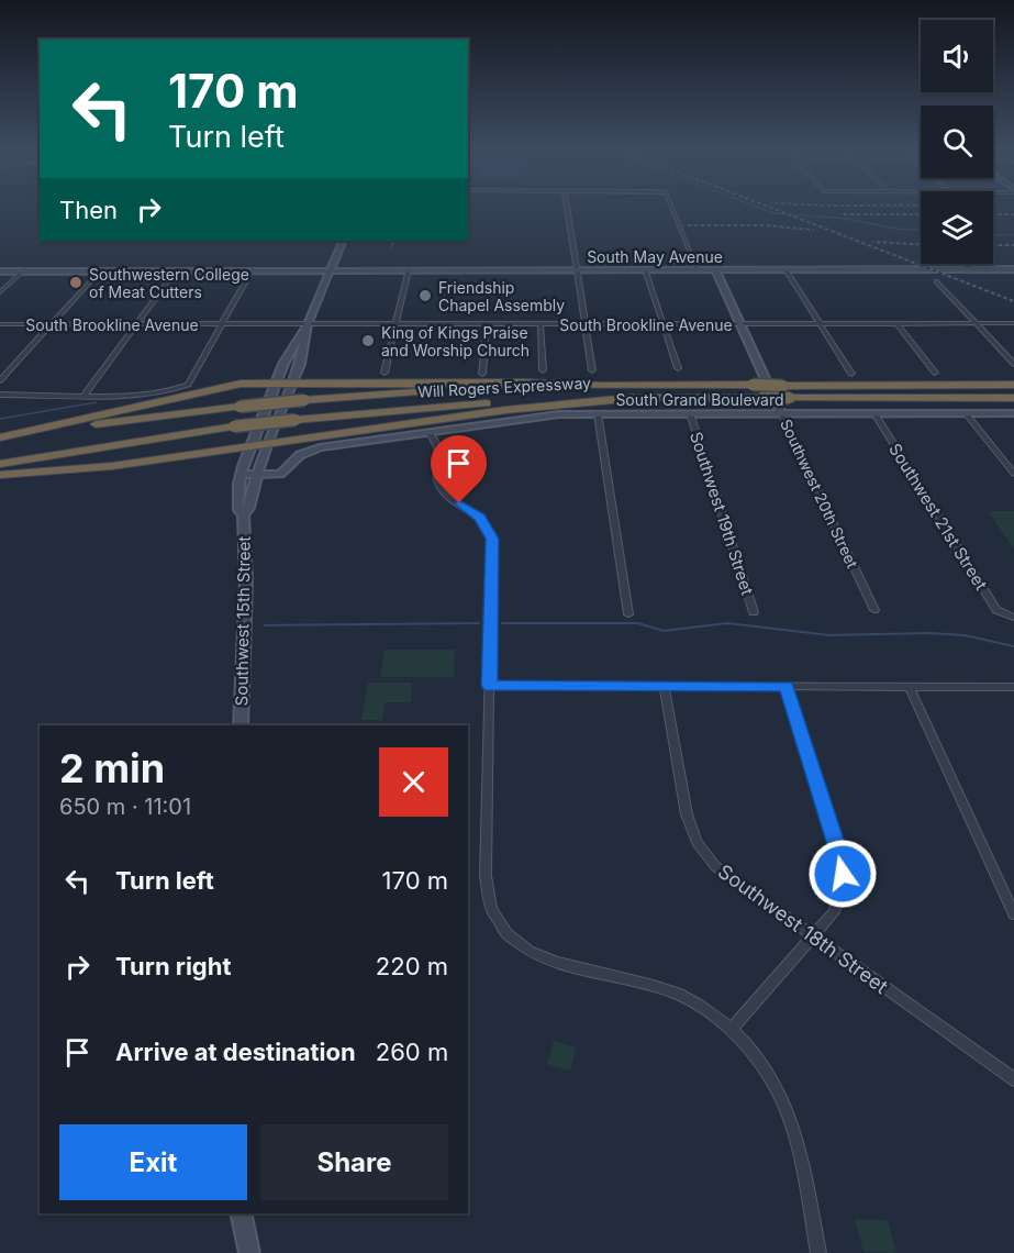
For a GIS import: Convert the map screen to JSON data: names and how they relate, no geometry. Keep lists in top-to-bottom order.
{
  "streets": {
    "highway": ["Will Rogers Expressway"],
    "main road": [
      "South May Avenue",
      "South Grand Boulevard",
      "Southwest 20th Street",
      "Southwest 15th Street"
    ],
    "street": [
      "South Brookline Avenue",
      "Southwest 19th Street",
      "Southwest 21st Street",
      "Southwest 18th Street"
    ]
  },
  "crossings": [
    ["South May Avenue", "Southwest 20th Street"],
    ["South May Avenue", "Southwest 15th Street"],
    ["South Brookline Avenue", "Southwest 20th Street"],
    ["South Brookline Avenue", "Southwest 15th Street"],
    ["South Grand Boulevard", "Southwest 20th Street"],
    ["South Grand Boulevard", "Southwest 19th Street"],
    ["South Grand Boulevard", "Southwest 21st Street"],
    ["South Grand Boulevard", "Southwest 15th Street"]
  ],
  "places": ["Southwestern College of Meat Cutters", "Friendship Chapel Assembly", "King of Kings Praise and Worship Church"],
  "page": {
    "turn": ["170 m", "Turn left"],
    "then": "Then",
    "heading": ["2 min", "650 m · 11:01"],
    "list": [
      {
        "name": "Turn left",
        "value": "170 m"
      },
      {
        "name": "Turn right",
        "value": "220 m"
      },
      {
        "name": "Arrive at destination",
        "value": "260 m"
      }
    ],
    "buttons": ["Exit", "Share"]
  }
}
